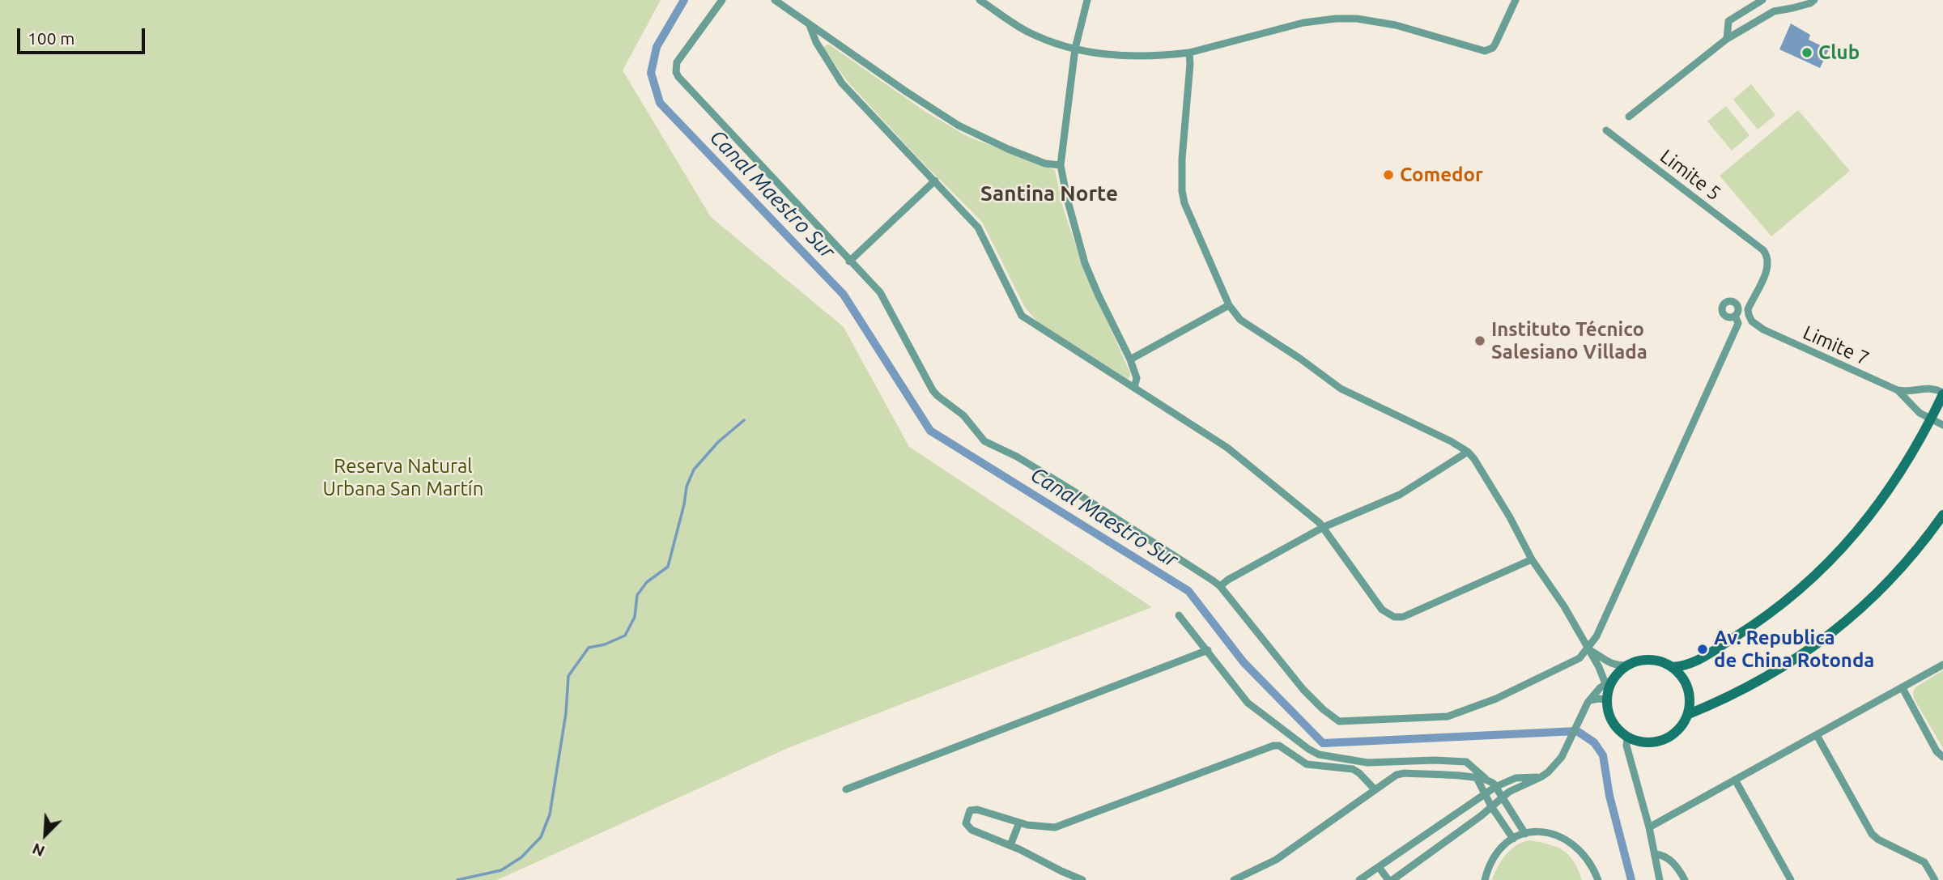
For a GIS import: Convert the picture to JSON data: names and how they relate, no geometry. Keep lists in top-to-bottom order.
{
  "streets": {
    "street": ["Limite 5", "Limite 7"]
  },
  "crossings": [
    ["Limite 5", "Limite 7"]
  ],
  "districts": ["Santina Norte"],
  "water": ["Canal Maestro Sur"],
  "parks": ["Reserva Natural Urbana San Martín"],
  "places": [
    "Club",
    "Comedor",
    "Instituto Técnico Salesiano Villada",
    "Av. Republica de China Rotonda"
  ],
  "scale_bar": "100 m",
  "north": "bottom left"
}
